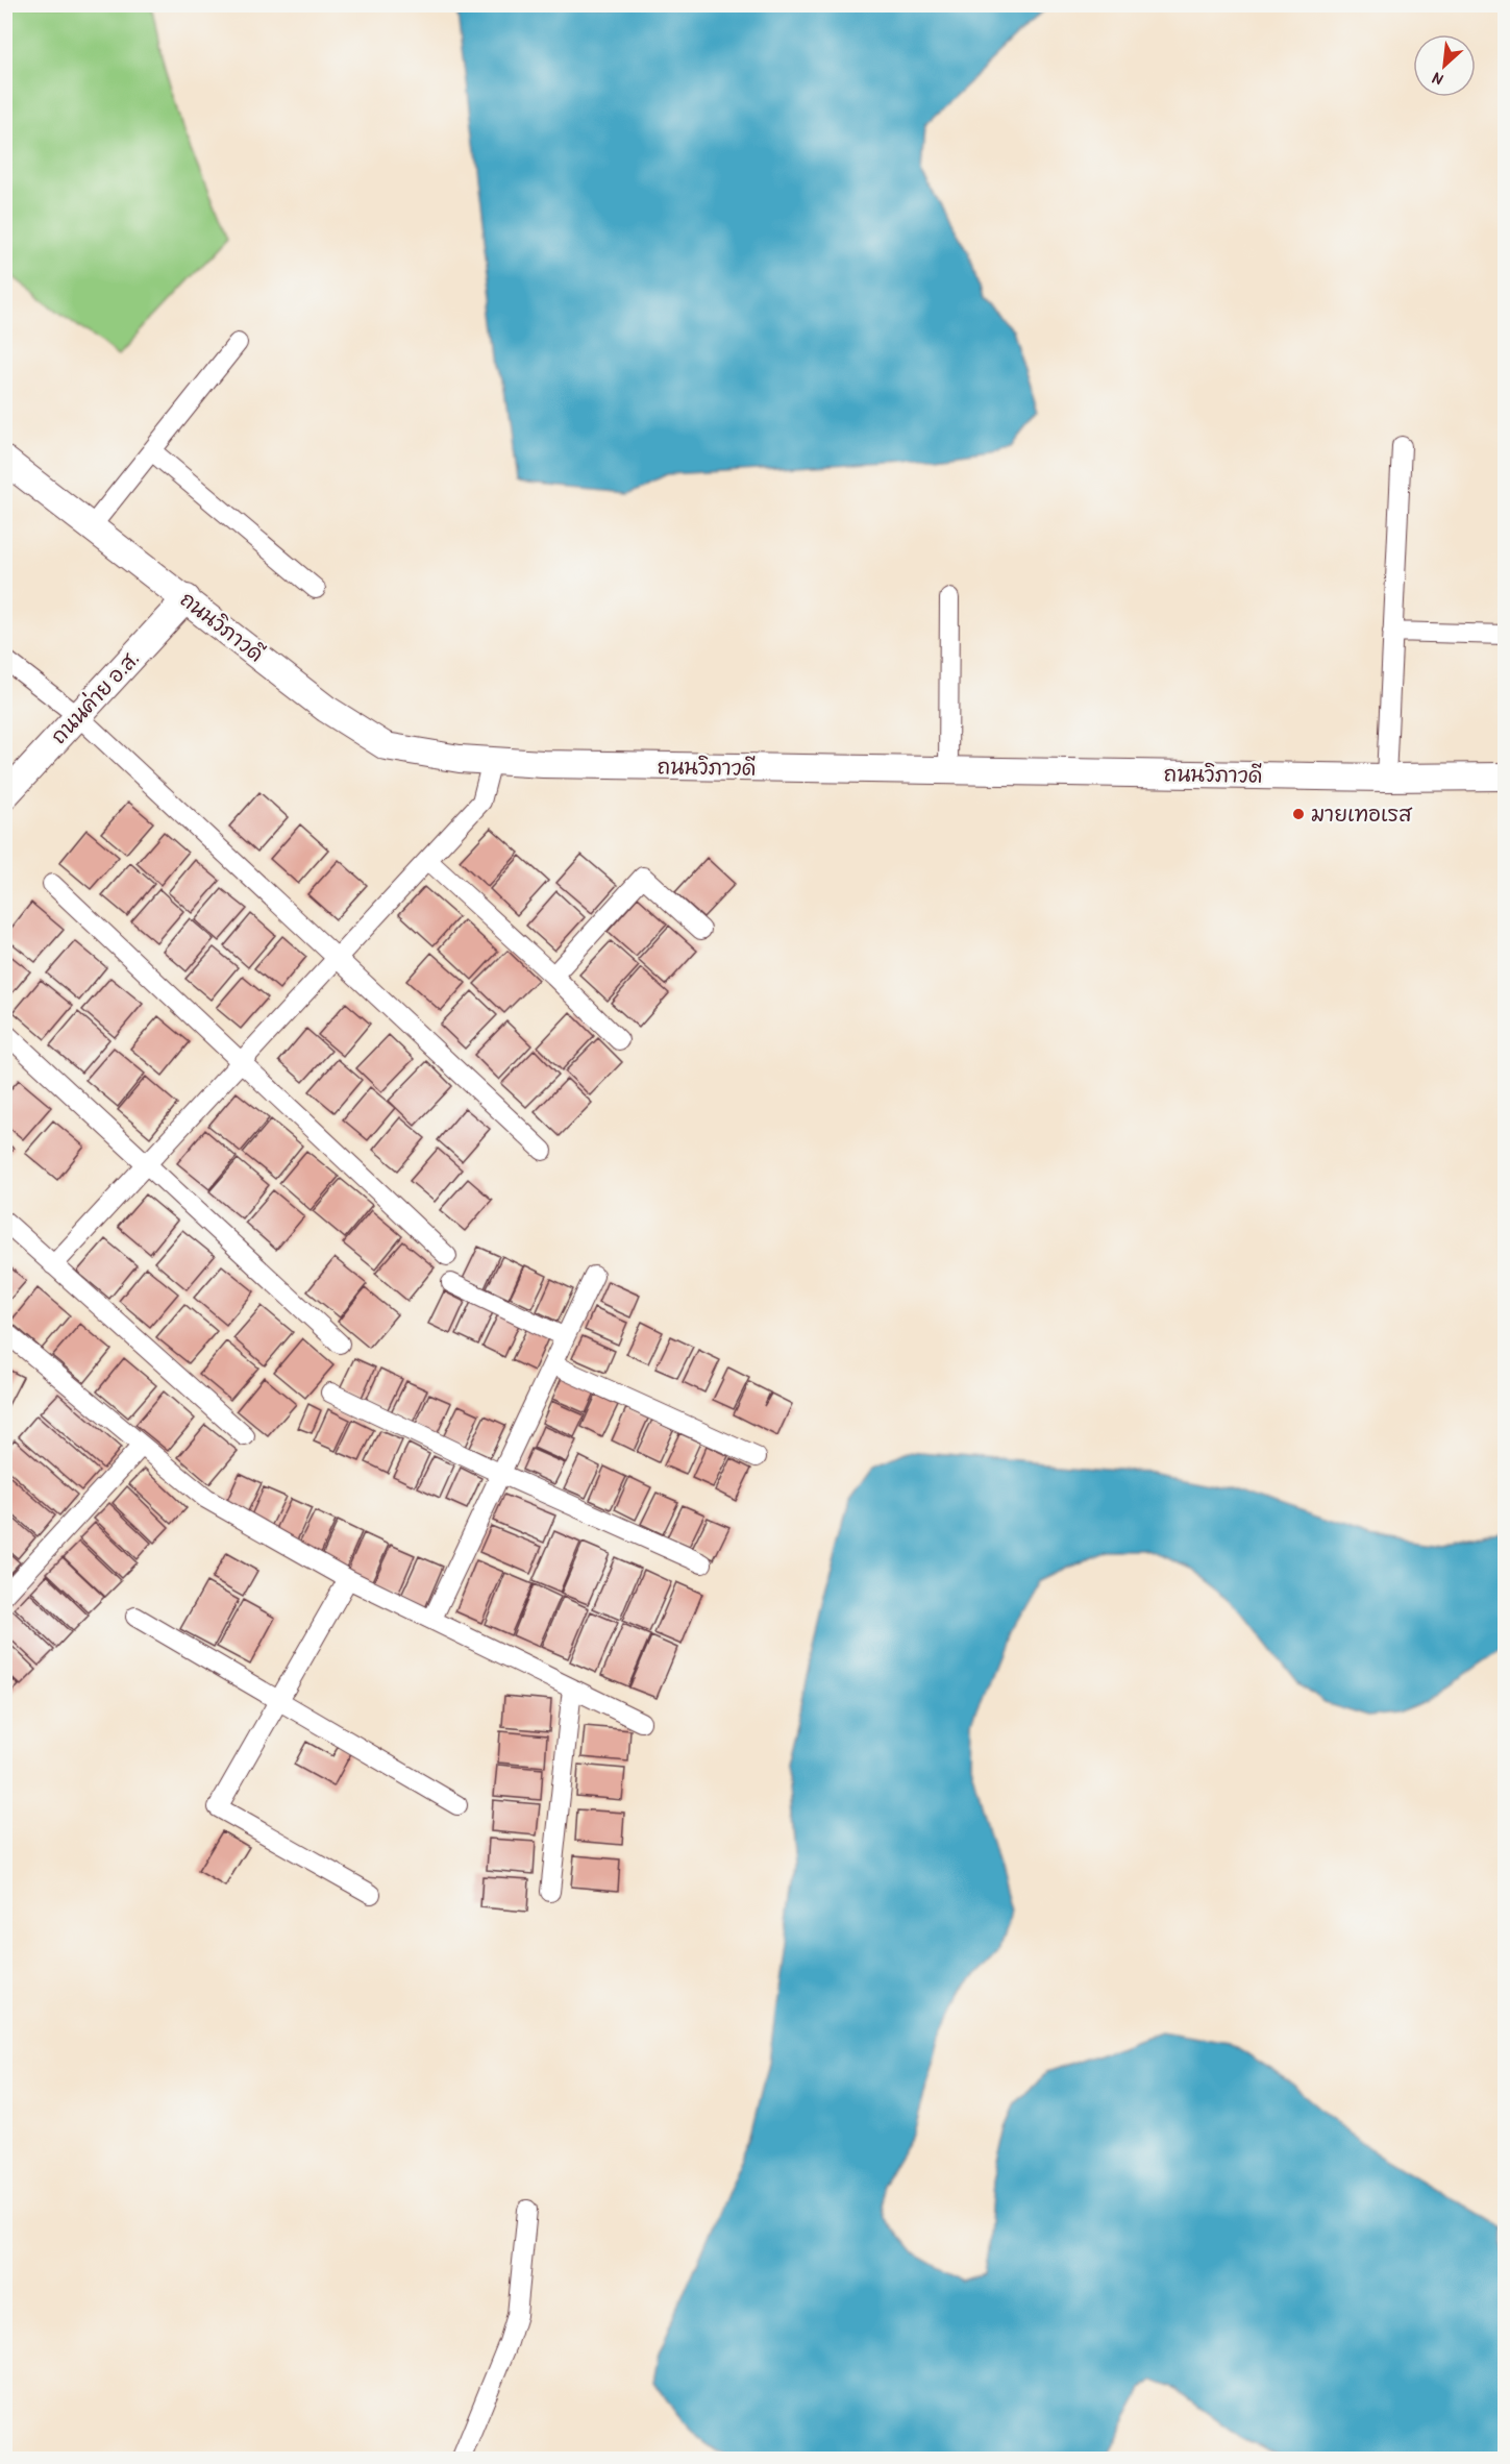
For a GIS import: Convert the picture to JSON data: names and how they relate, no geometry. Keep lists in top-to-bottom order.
{
  "streets": {
    "street": ["ถนนวิภาวดี", "ถนนค่าย อ.ส."]
  },
  "crossings": [
    ["ถนนวิภาวดี", "ถนนค่าย อ.ส."]
  ],
  "places": ["มายเทอเรส"],
  "north": "bottom left"
}
